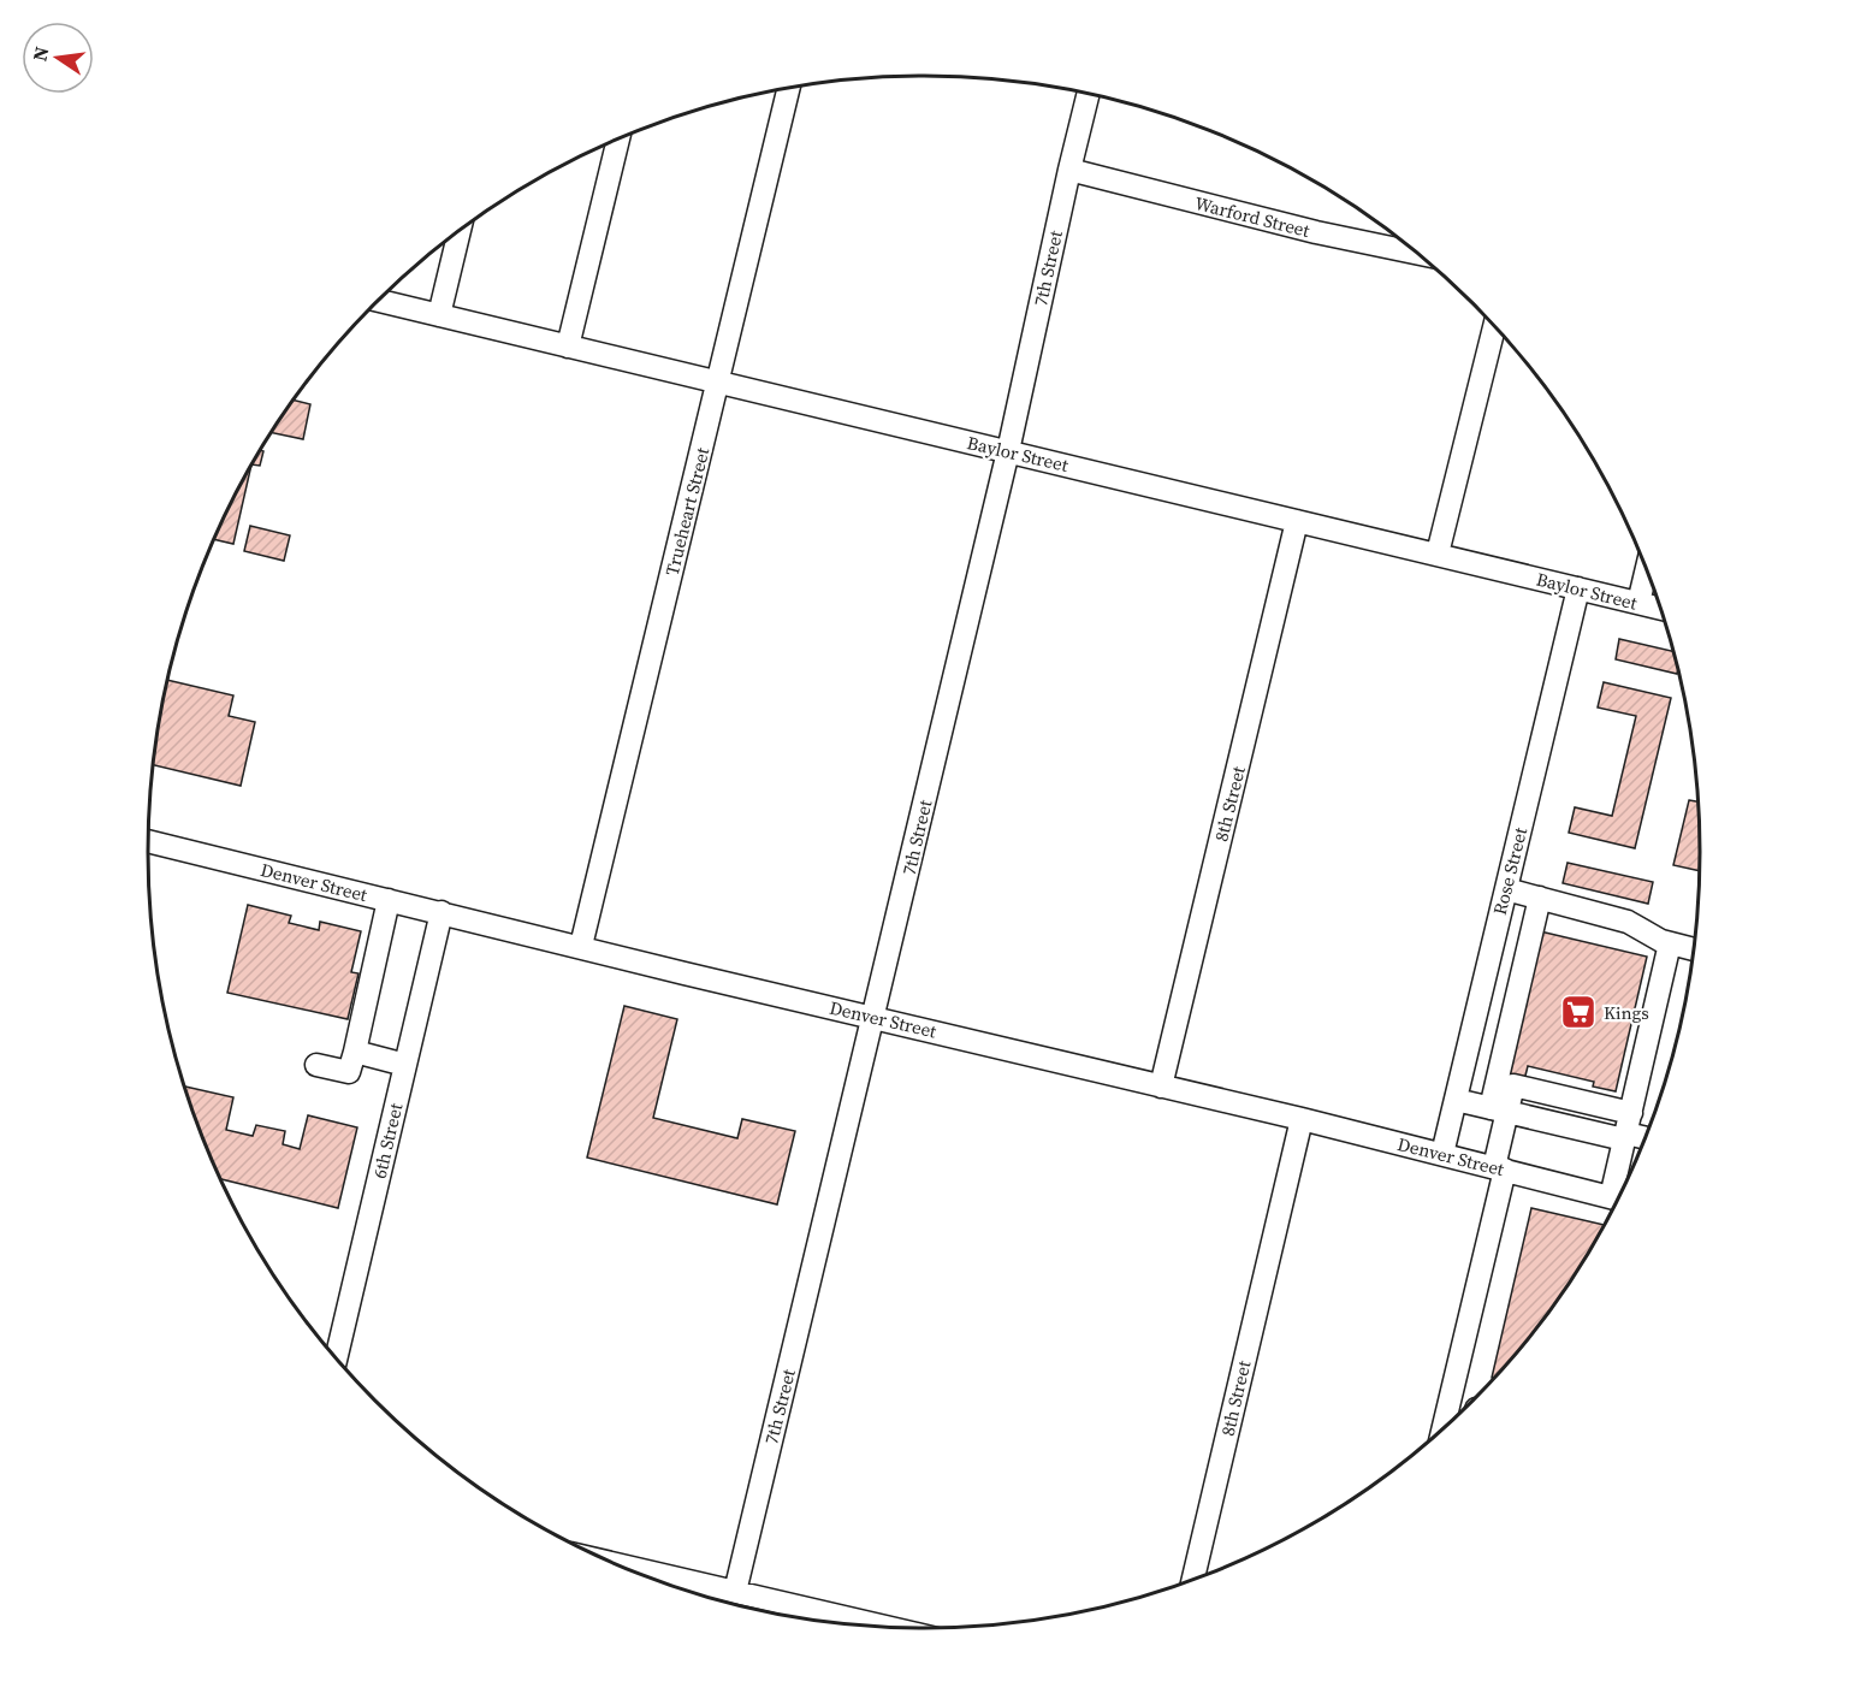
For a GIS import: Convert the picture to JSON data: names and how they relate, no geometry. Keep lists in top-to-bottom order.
{
  "streets": {
    "street": [
      "Warford Street",
      "7th Street",
      "Baylor Street",
      "Trueheart Street",
      "8th Street",
      "Rose Street",
      "Denver Street",
      "6th Street"
    ]
  },
  "crossings": [
    ["Warford Street", "7th Street"],
    ["7th Street", "Baylor Street"],
    ["7th Street", "Denver Street"],
    ["Baylor Street", "Trueheart Street"],
    ["Baylor Street", "8th Street"],
    ["Baylor Street", "Rose Street"],
    ["Trueheart Street", "Denver Street"],
    ["8th Street", "Denver Street"],
    ["Rose Street", "Denver Street"],
    ["Denver Street", "6th Street"]
  ],
  "places": {
    "supermarket": ["Kings"]
  },
  "north": "left"
}
